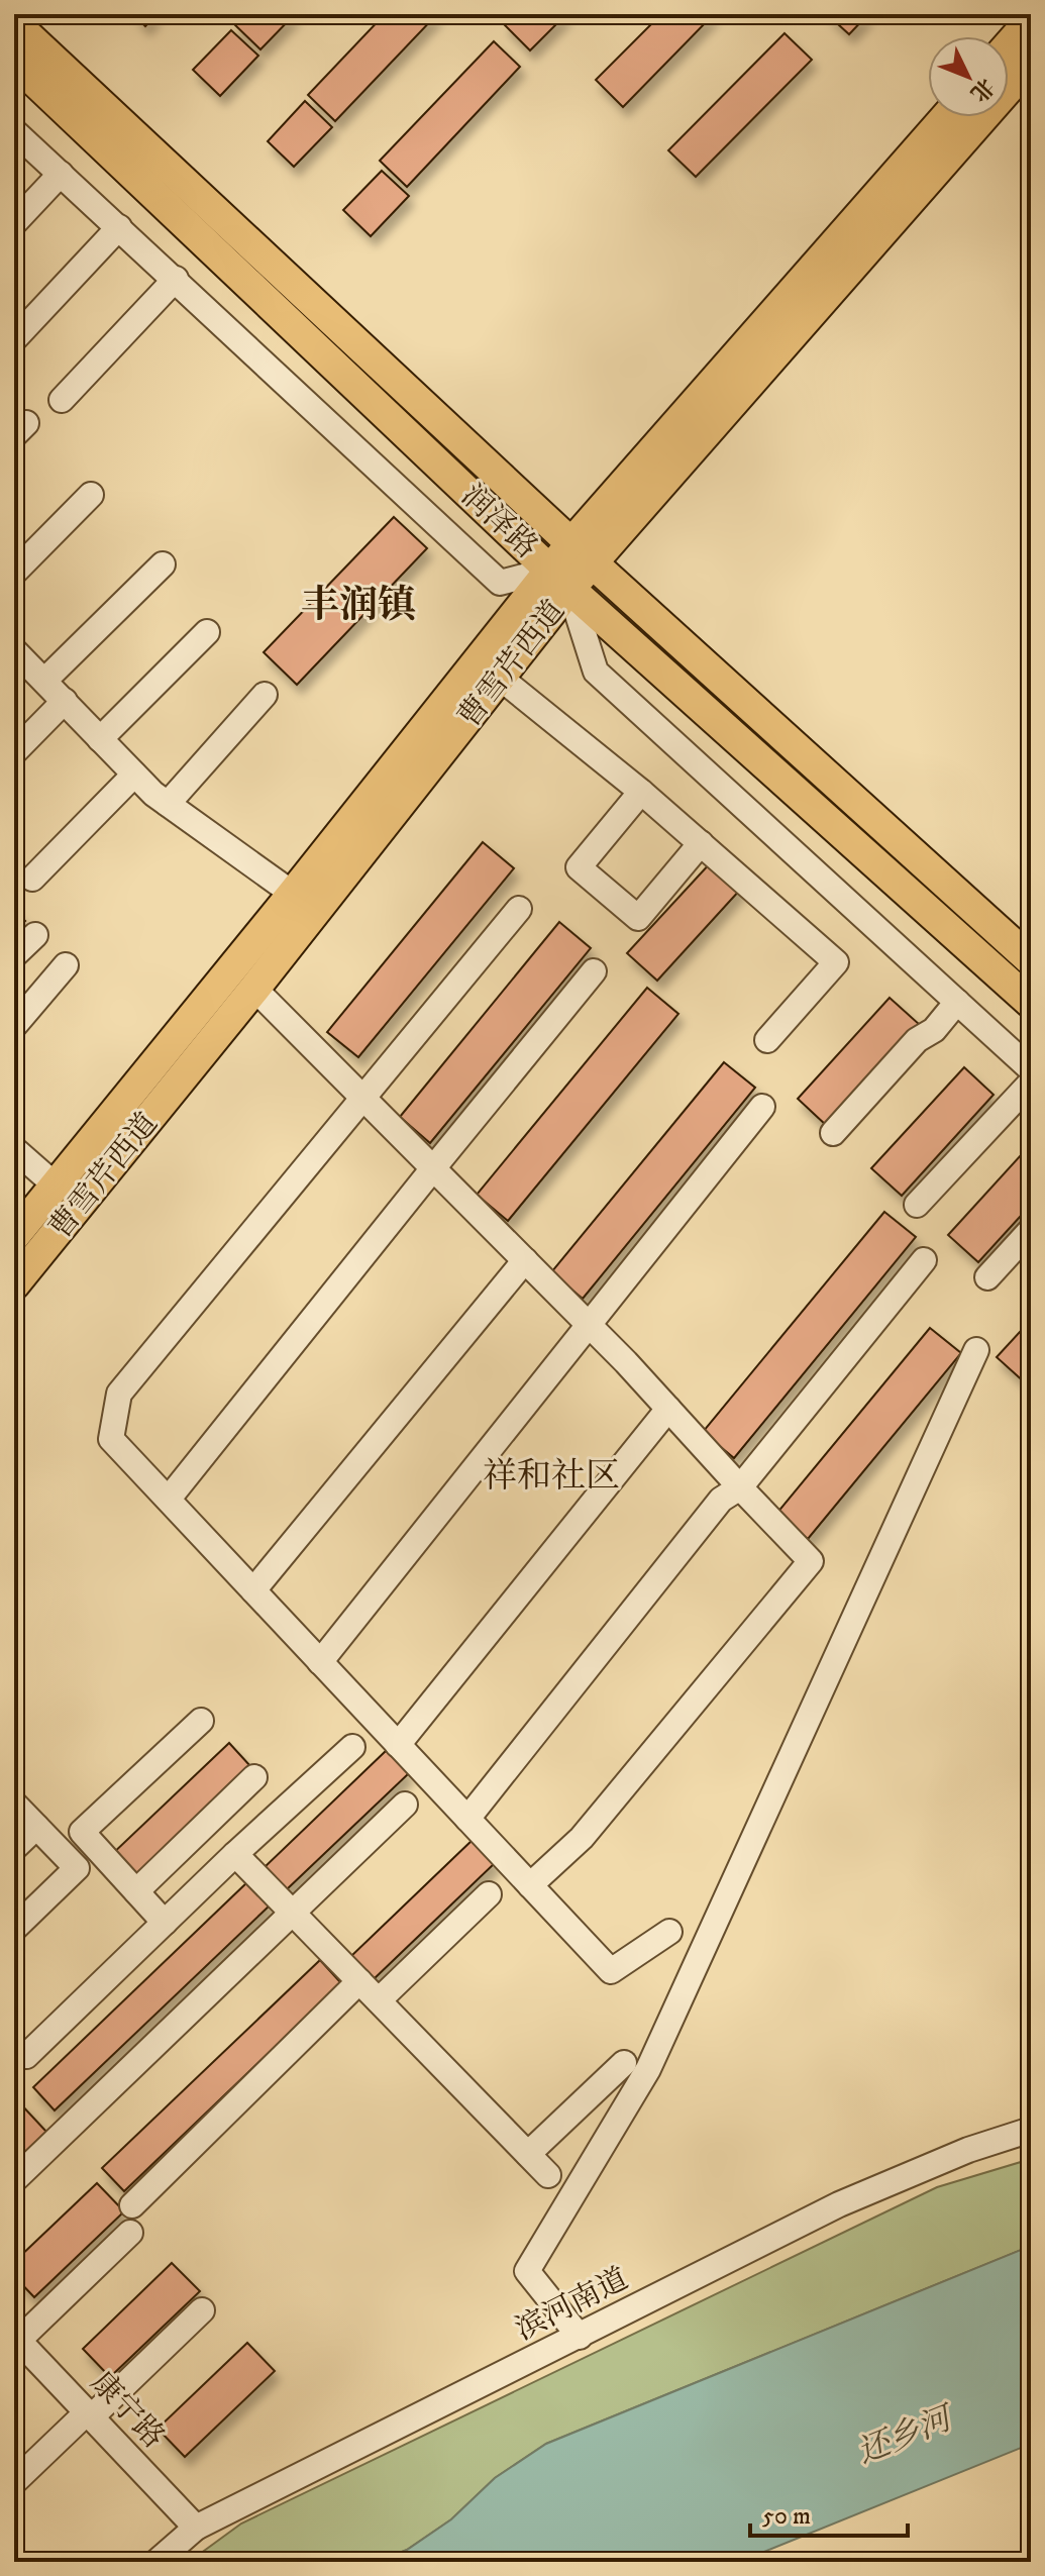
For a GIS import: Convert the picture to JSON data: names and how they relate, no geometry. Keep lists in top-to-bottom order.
{
  "streets": {
    "main road": ["润泽路", "曹雪芹西道"],
    "street": ["滨河南道", "康宁路"]
  },
  "crossings": [
    ["润泽路", "曹雪芹西道"],
    ["滨河南道", "康宁路"]
  ],
  "districts": ["丰润镇", "祥和社区"],
  "water": ["还乡河"],
  "scale_bar": "50 m",
  "north": "bottom right"
}
